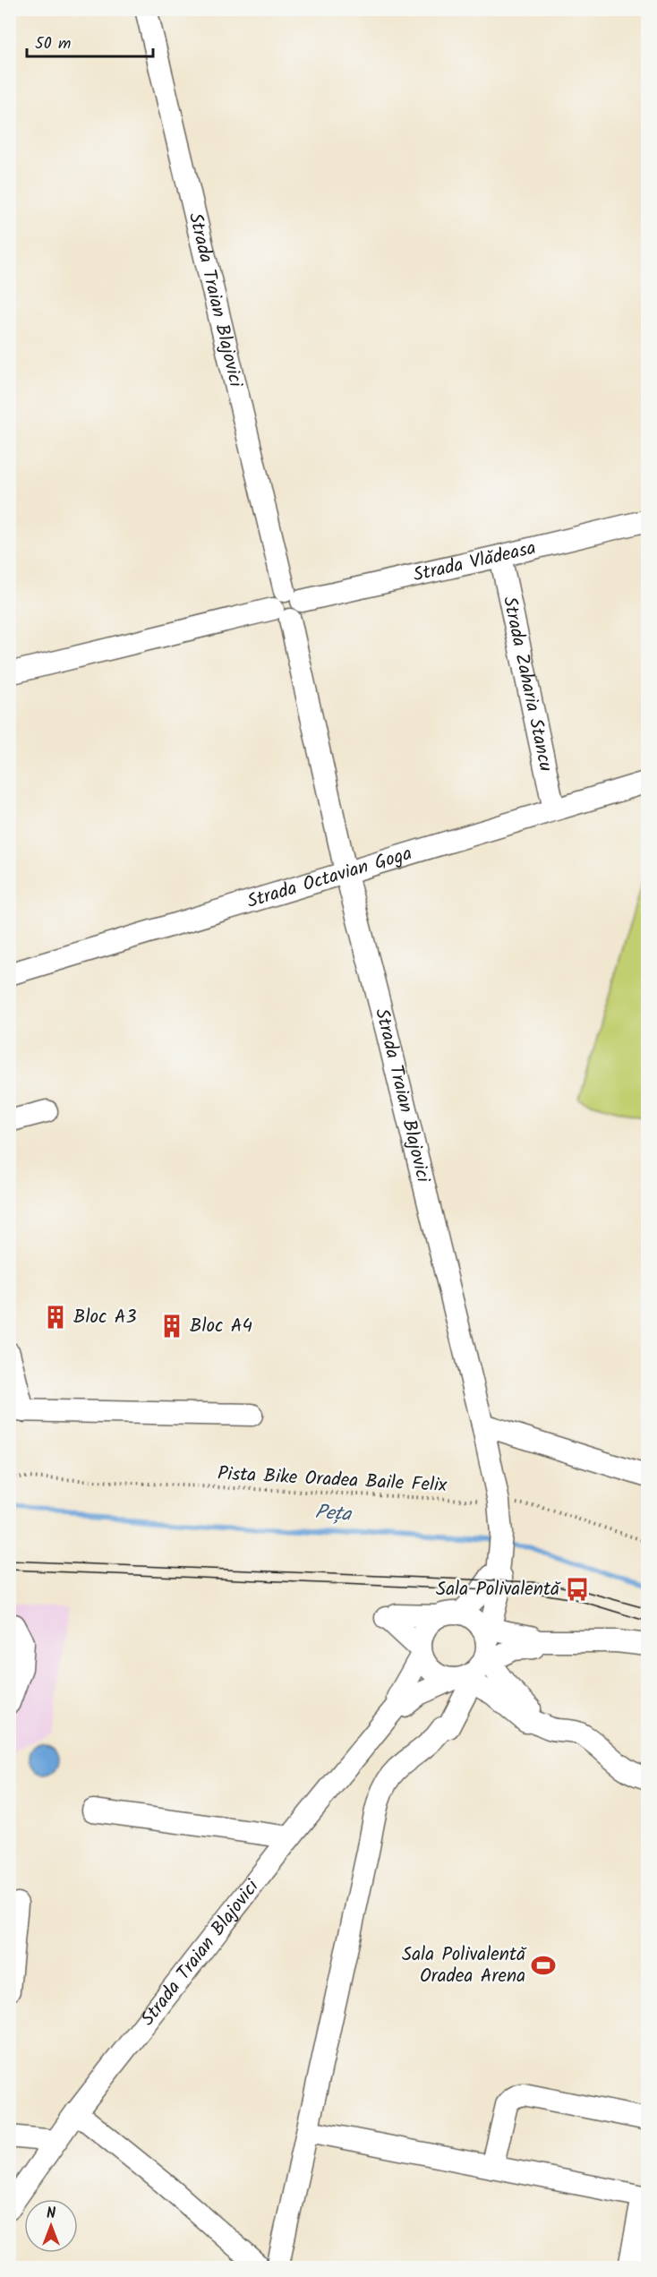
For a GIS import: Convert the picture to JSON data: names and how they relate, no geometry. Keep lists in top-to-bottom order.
{
  "streets": {
    "street": [
      "Strada Traian Blajovici",
      "Strada Vlădeasa",
      "Strada Zaharia Stancu",
      "Strada Octavian Goga"
    ],
    "path": ["Pista Bike Oradea Baile Felix"]
  },
  "crossings": [
    ["Strada Traian Blajovici", "Strada Vlădeasa"],
    ["Strada Traian Blajovici", "Strada Octavian Goga"],
    ["Strada Traian Blajovici", "Pista Bike Oradea Baile Felix"],
    ["Strada Vlădeasa", "Strada Zaharia Stancu"],
    ["Strada Zaharia Stancu", "Strada Octavian Goga"]
  ],
  "water": ["Peța"],
  "places": {
    "building": ["Bloc A3", "Bloc A4"],
    "bus stop": ["Sala Polivalentă"],
    "sports": ["Sala Polivalentă Oradea Arena"]
  },
  "scale_bar": "50 m",
  "north": "top"
}
